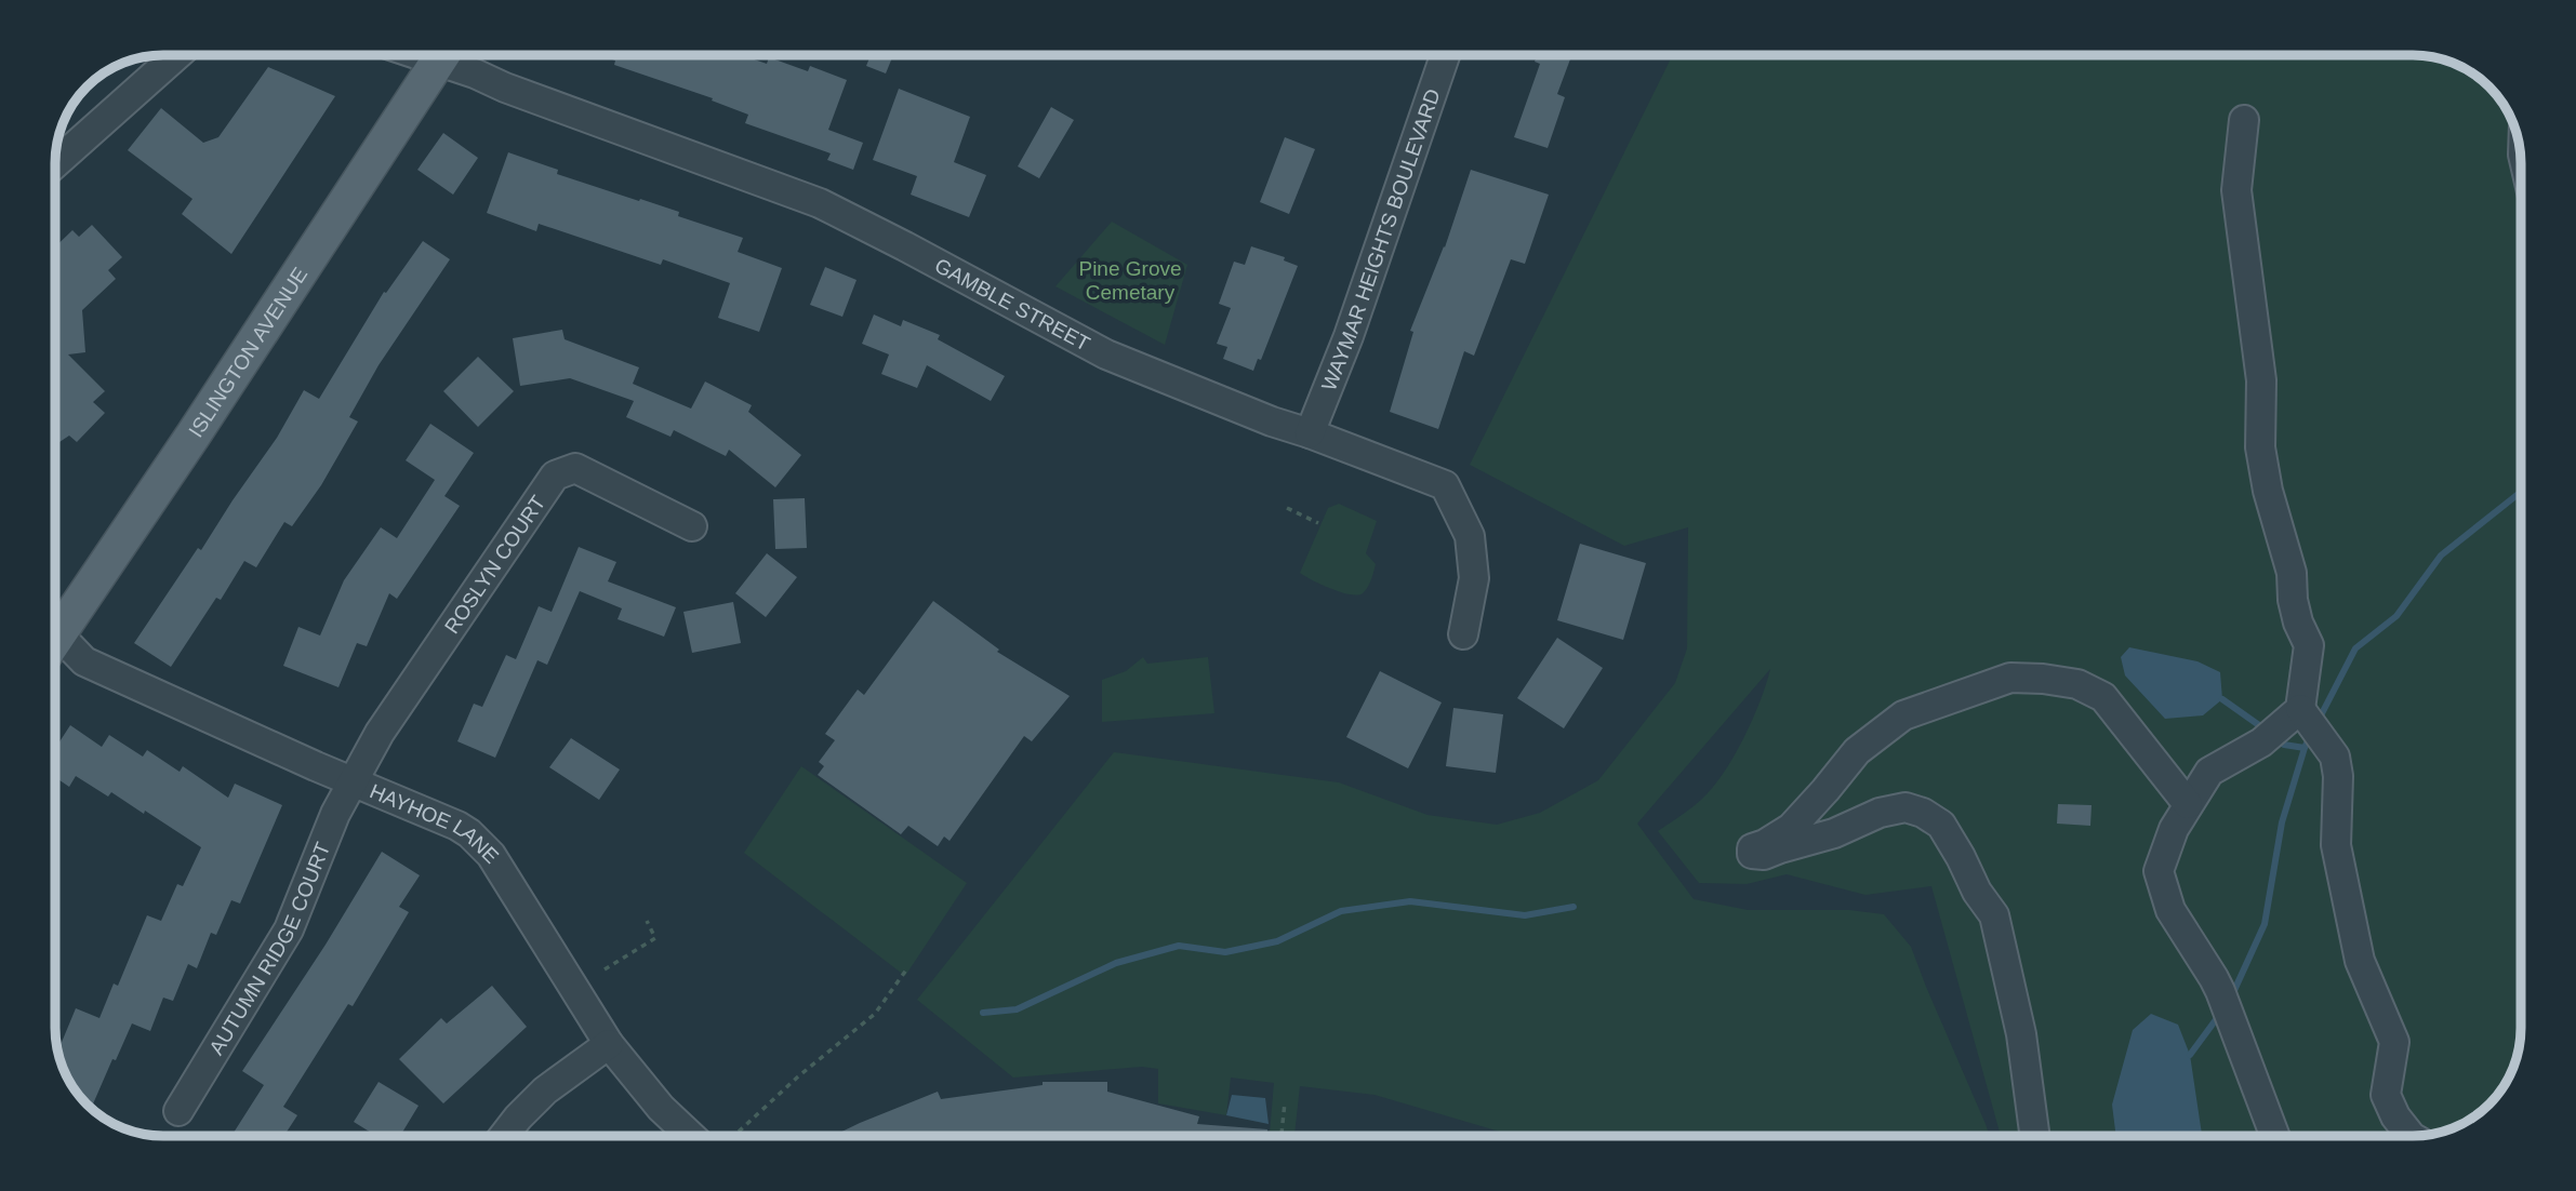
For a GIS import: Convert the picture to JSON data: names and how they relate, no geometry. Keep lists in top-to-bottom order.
{
  "streets": {
    "main road": ["ISLINGTON AVENUE"],
    "street": [
      "WAYMAR HEIGHTS BOULEVARD",
      "GAMBLE STREET",
      "ROSLYN COURT",
      "HAYHOE LANE",
      "AUTUMN RIDGE COURT"
    ]
  },
  "crossings": [
    ["WAYMAR HEIGHTS BOULEVARD", "GAMBLE STREET"],
    ["ROSLYN COURT", "HAYHOE LANE"],
    ["ROSLYN COURT", "AUTUMN RIDGE COURT"],
    ["HAYHOE LANE", "AUTUMN RIDGE COURT"]
  ],
  "parks": ["Pine Grove Cemetary"]
}
